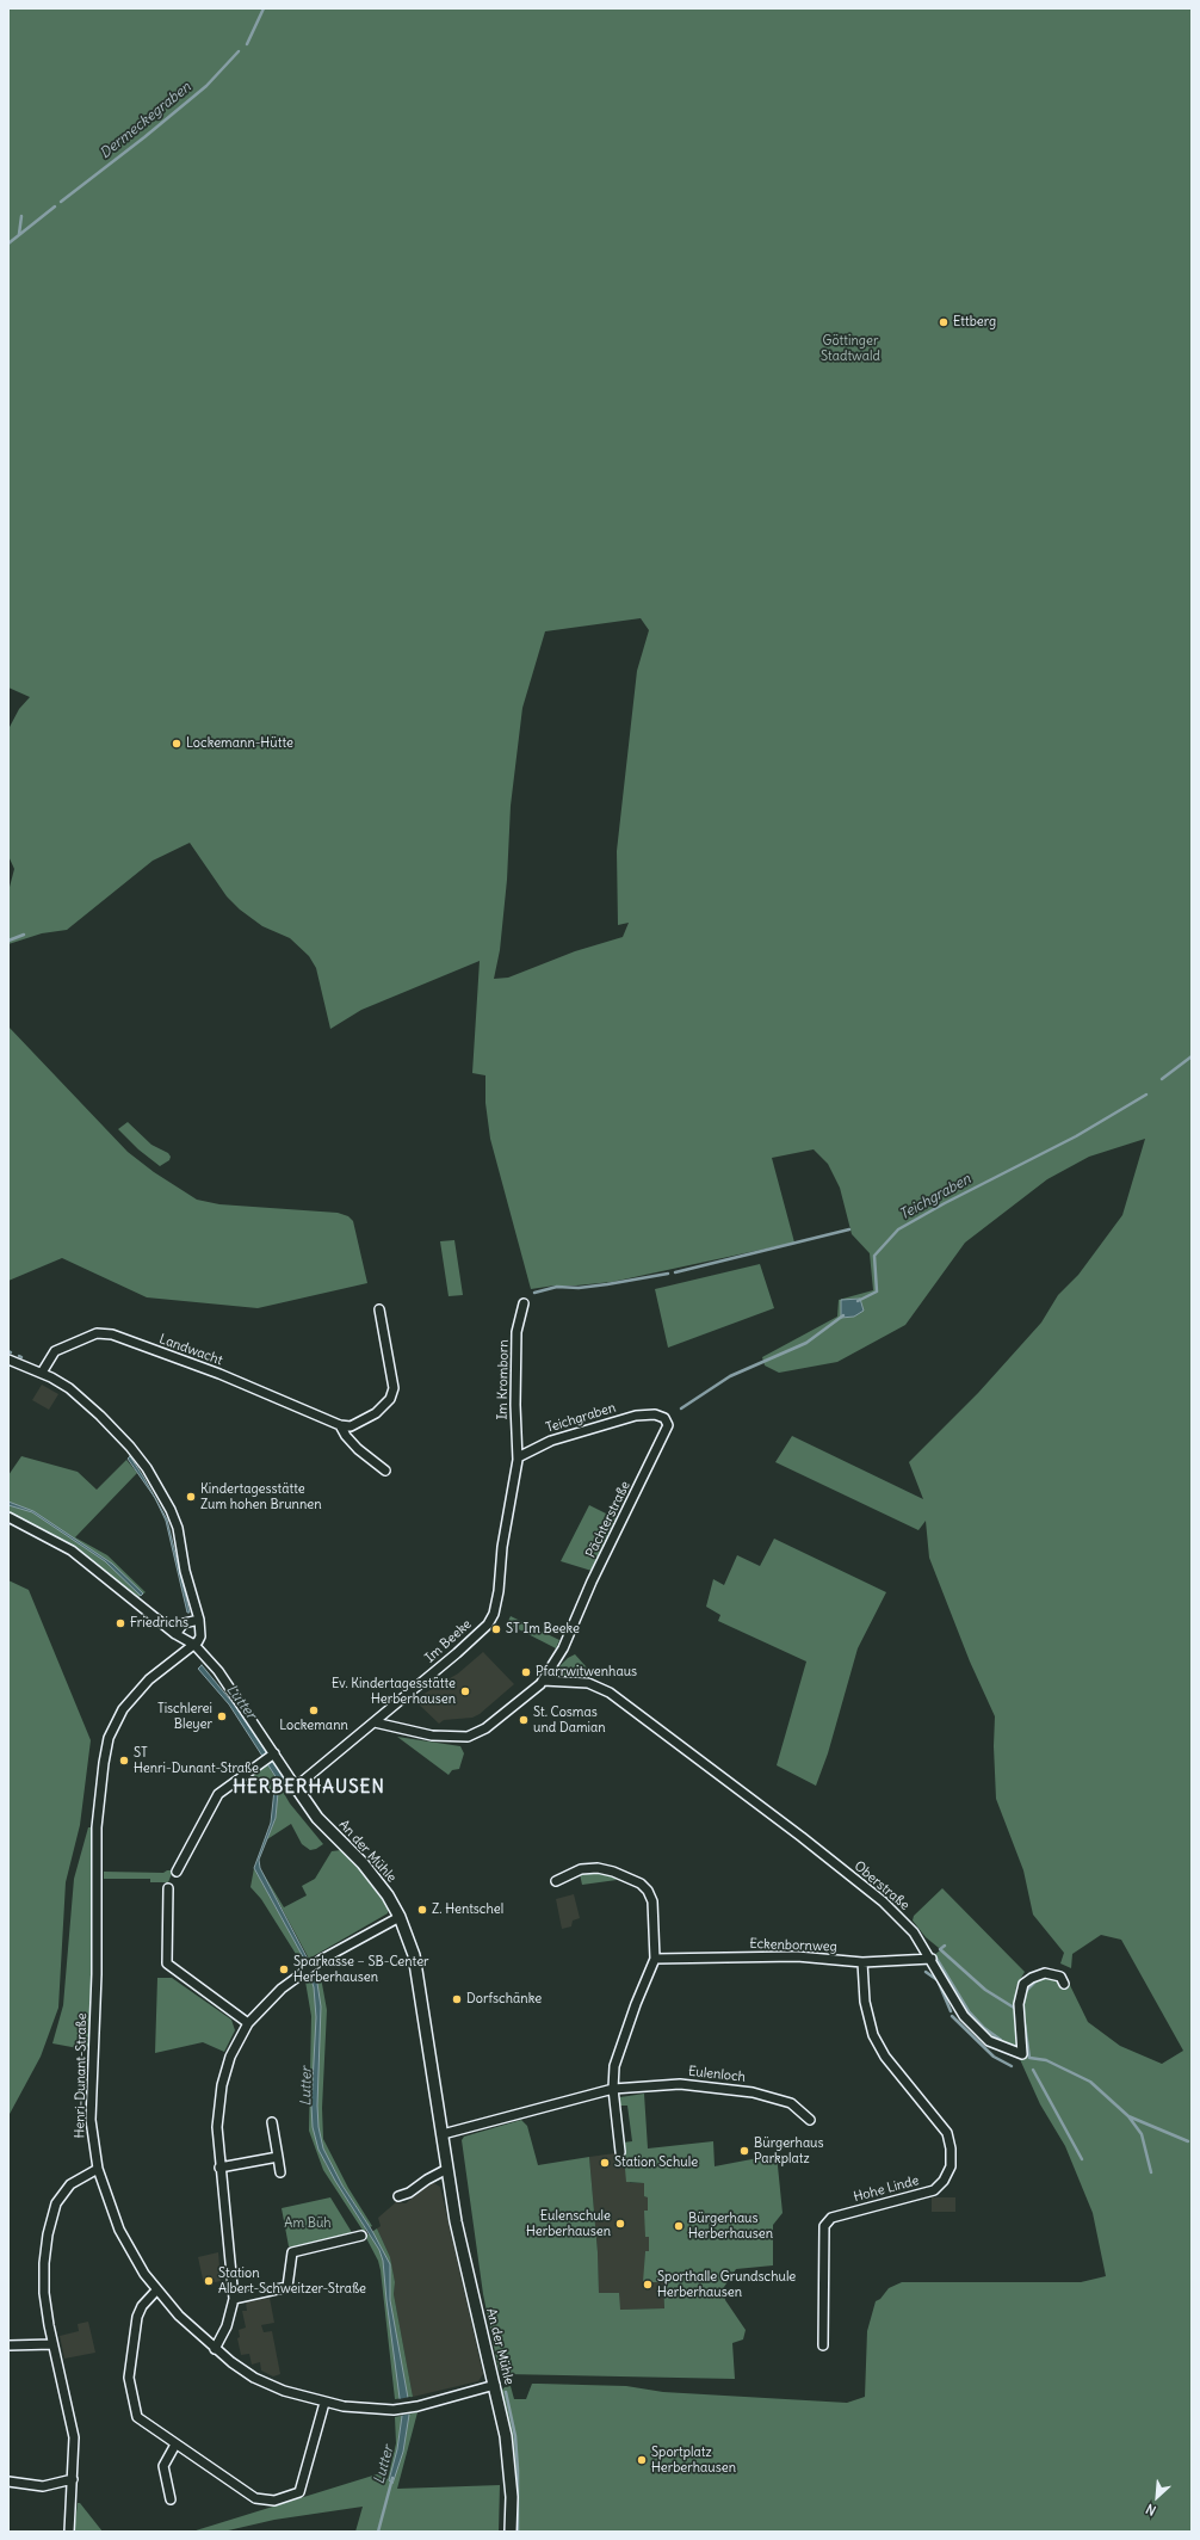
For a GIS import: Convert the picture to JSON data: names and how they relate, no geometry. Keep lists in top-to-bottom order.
{
  "streets": {
    "street": [
      "Landwacht",
      "Im Kromborn",
      "Teichgraben",
      "Pächterstraße",
      "Im Beeke",
      "An der Mühle",
      "Oberstraße",
      "Eckenbornweg",
      "Eulenloch",
      "Henri-Dunant-Straße",
      "Hohe Linde"
    ]
  },
  "crossings": [
    ["Im Kromborn", "Teichgraben"],
    ["Im Kromborn", "Im Beeke"],
    ["Teichgraben", "Pächterstraße"],
    ["Teichgraben", "Im Beeke"],
    ["Pächterstraße", "Oberstraße"],
    ["Im Beeke", "An der Mühle"],
    ["An der Mühle", "Eulenloch"],
    ["An der Mühle", "Henri-Dunant-Straße"],
    ["Oberstraße", "Eckenbornweg"],
    ["Eckenbornweg", "Hohe Linde"]
  ],
  "districts": ["HERBERHAUSEN"],
  "water": ["Dermeckegraben", "Teichgraben", "Lutter"],
  "parks": ["Göttinger Stadtwald", "Am Büh"],
  "places": [
    "Ettberg",
    "Lockemann-Hütte",
    "Kindertagesstätte Zum hohen Brunnen",
    "Friedrichs",
    "ST Im Beeke",
    "Pfarrwitwenhaus",
    "Ev. Kindertagesstätte Herberhausen",
    "Lockemann",
    "Tischlerei Bleyer",
    "St. Cosmas und Damian",
    "ST Henri-Dunant-Straße",
    "Z. Hentschel",
    "Sparkasse – SB-Center Herberhausen",
    "Dorfschänke",
    "Bürgerhaus Parkplatz",
    "Station Schule",
    "Eulenschule Herberhausen",
    "Bürgerhaus Herberhausen",
    "Station Albert-Schweitzer-Straße",
    "Sporthalle Grundschule Herberhausen",
    "Sportplatz Herberhausen"
  ],
  "north": "bottom left"
}
